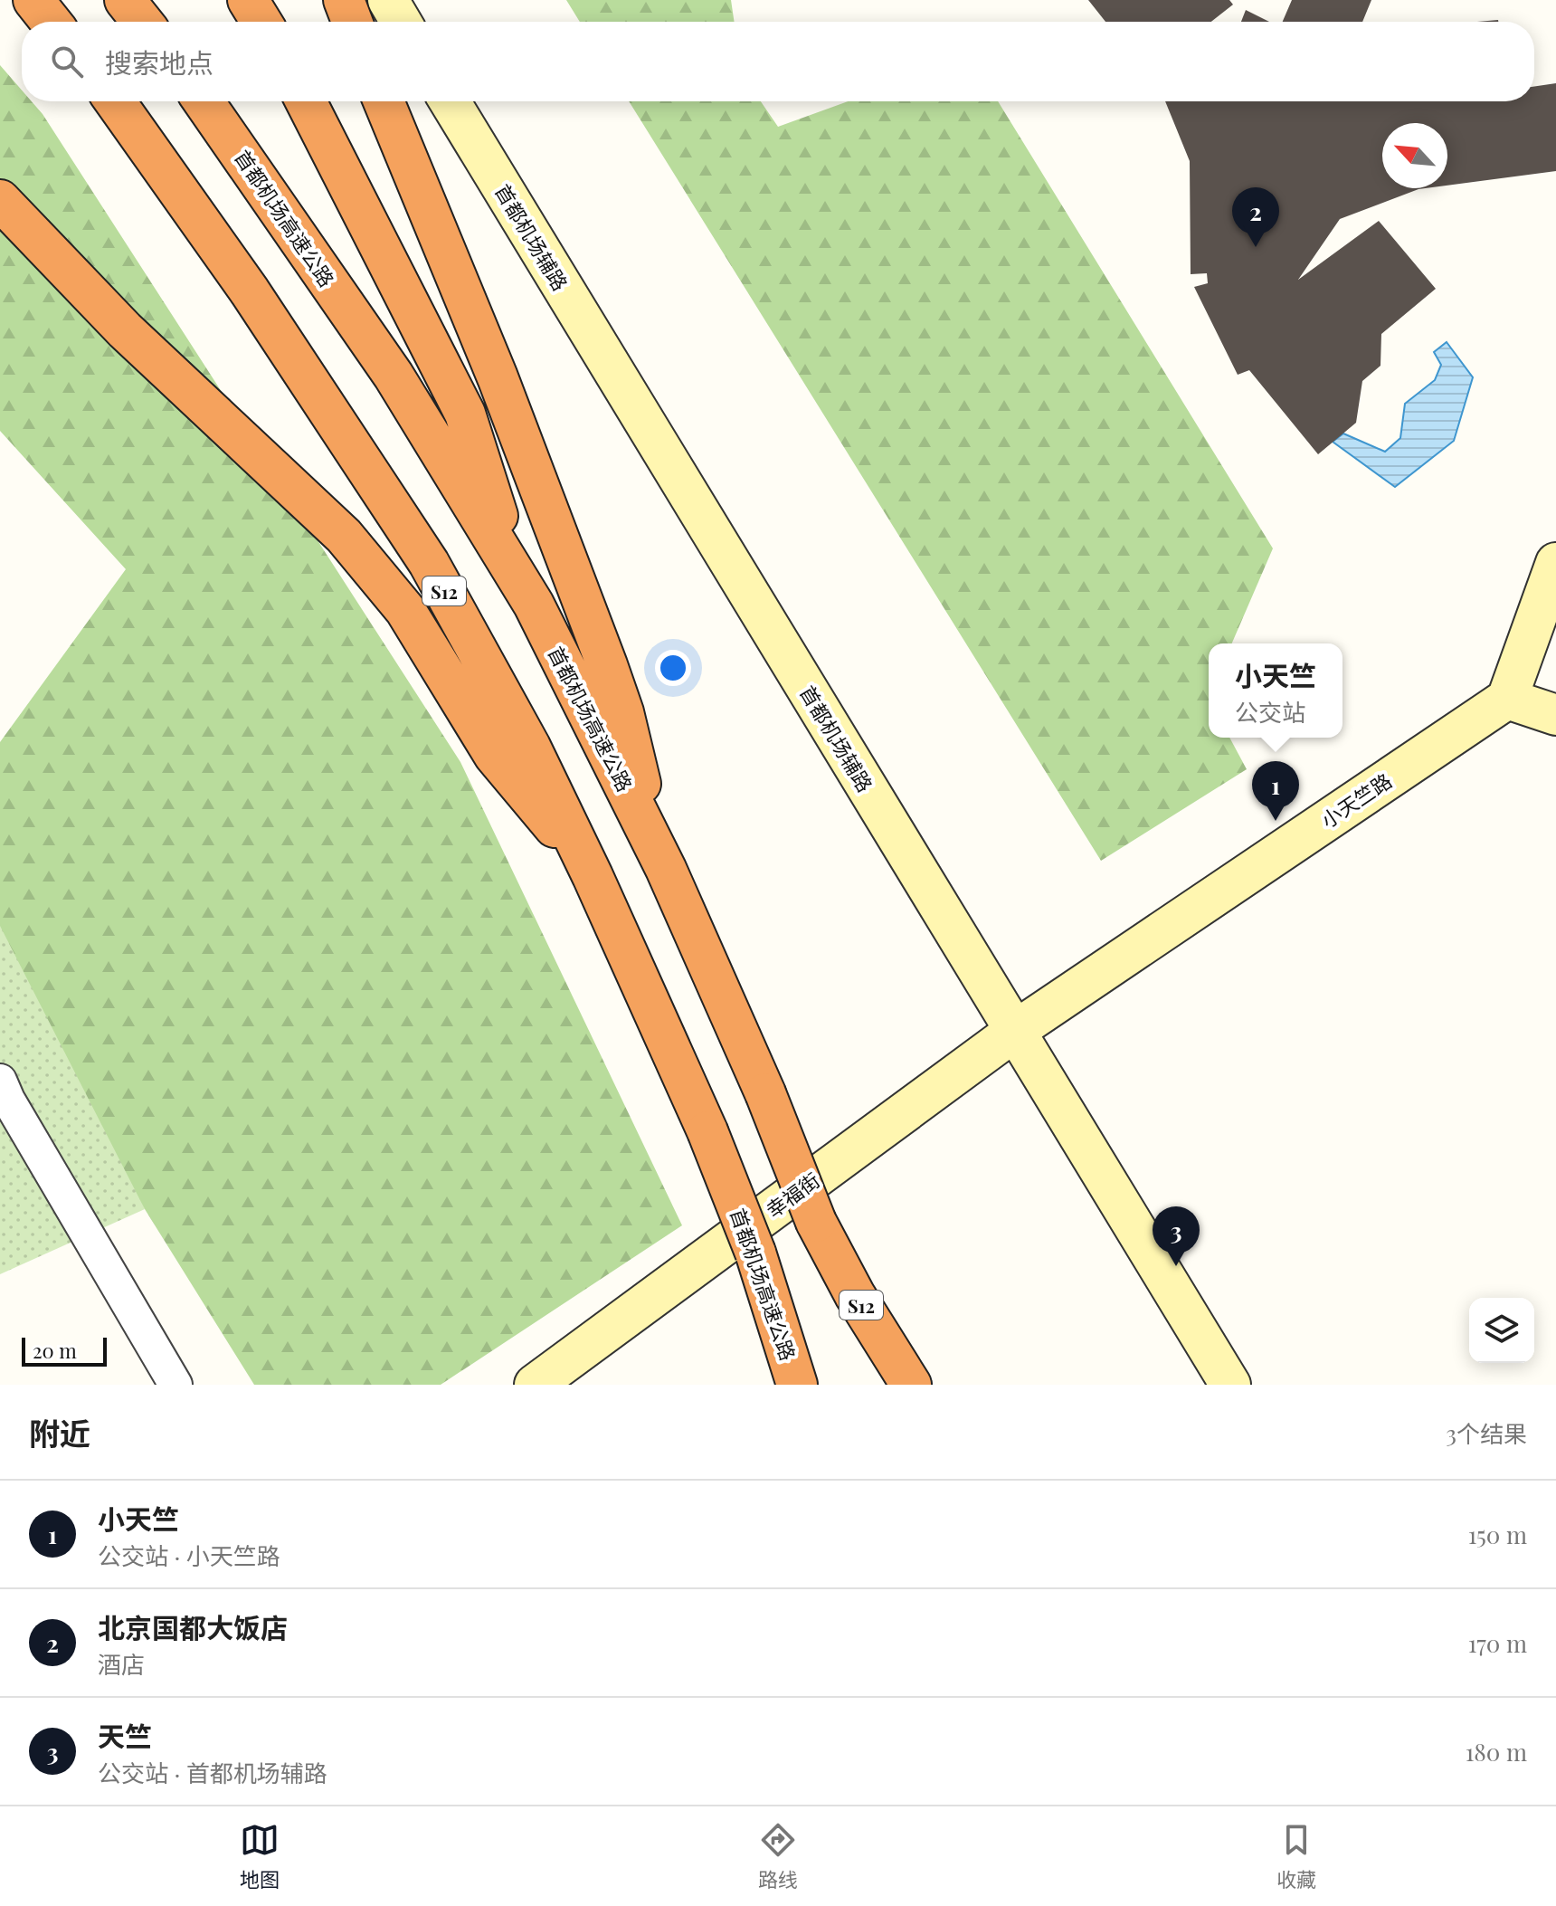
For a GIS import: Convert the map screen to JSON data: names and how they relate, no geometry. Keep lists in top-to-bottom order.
{
  "streets": {
    "highway": ["首都机场高速公路", "S12"],
    "street": ["首都机场辅路", "小天竺路", "幸福街"]
  },
  "crossings": [
    ["首都机场辅路", "小天竺路"],
    ["首都机场辅路", "幸福街"],
    ["小天竺路", "幸福街"]
  ],
  "scale_bar": "20 m",
  "north": "top left",
  "page": {
    "search": "搜索地点",
    "pins": ["2", "1", "3"],
    "popup": ["小天竺", "公交站"],
    "scale": "20 m",
    "heading": ["附近", "3个结果"],
    "list": [
      {
        "mark": "1",
        "name": "小天竺",
        "note": "公交站 · 小天竺路",
        "value": "150 m"
      },
      {
        "mark": "2",
        "name": "北京国都大饭店",
        "note": "酒店",
        "value": "170 m"
      },
      {
        "mark": "3",
        "name": "天竺",
        "note": "公交站 · 首都机场辅路",
        "value": "180 m"
      }
    ],
    "nav": ["地图", "路线", "收藏"]
  }
}
